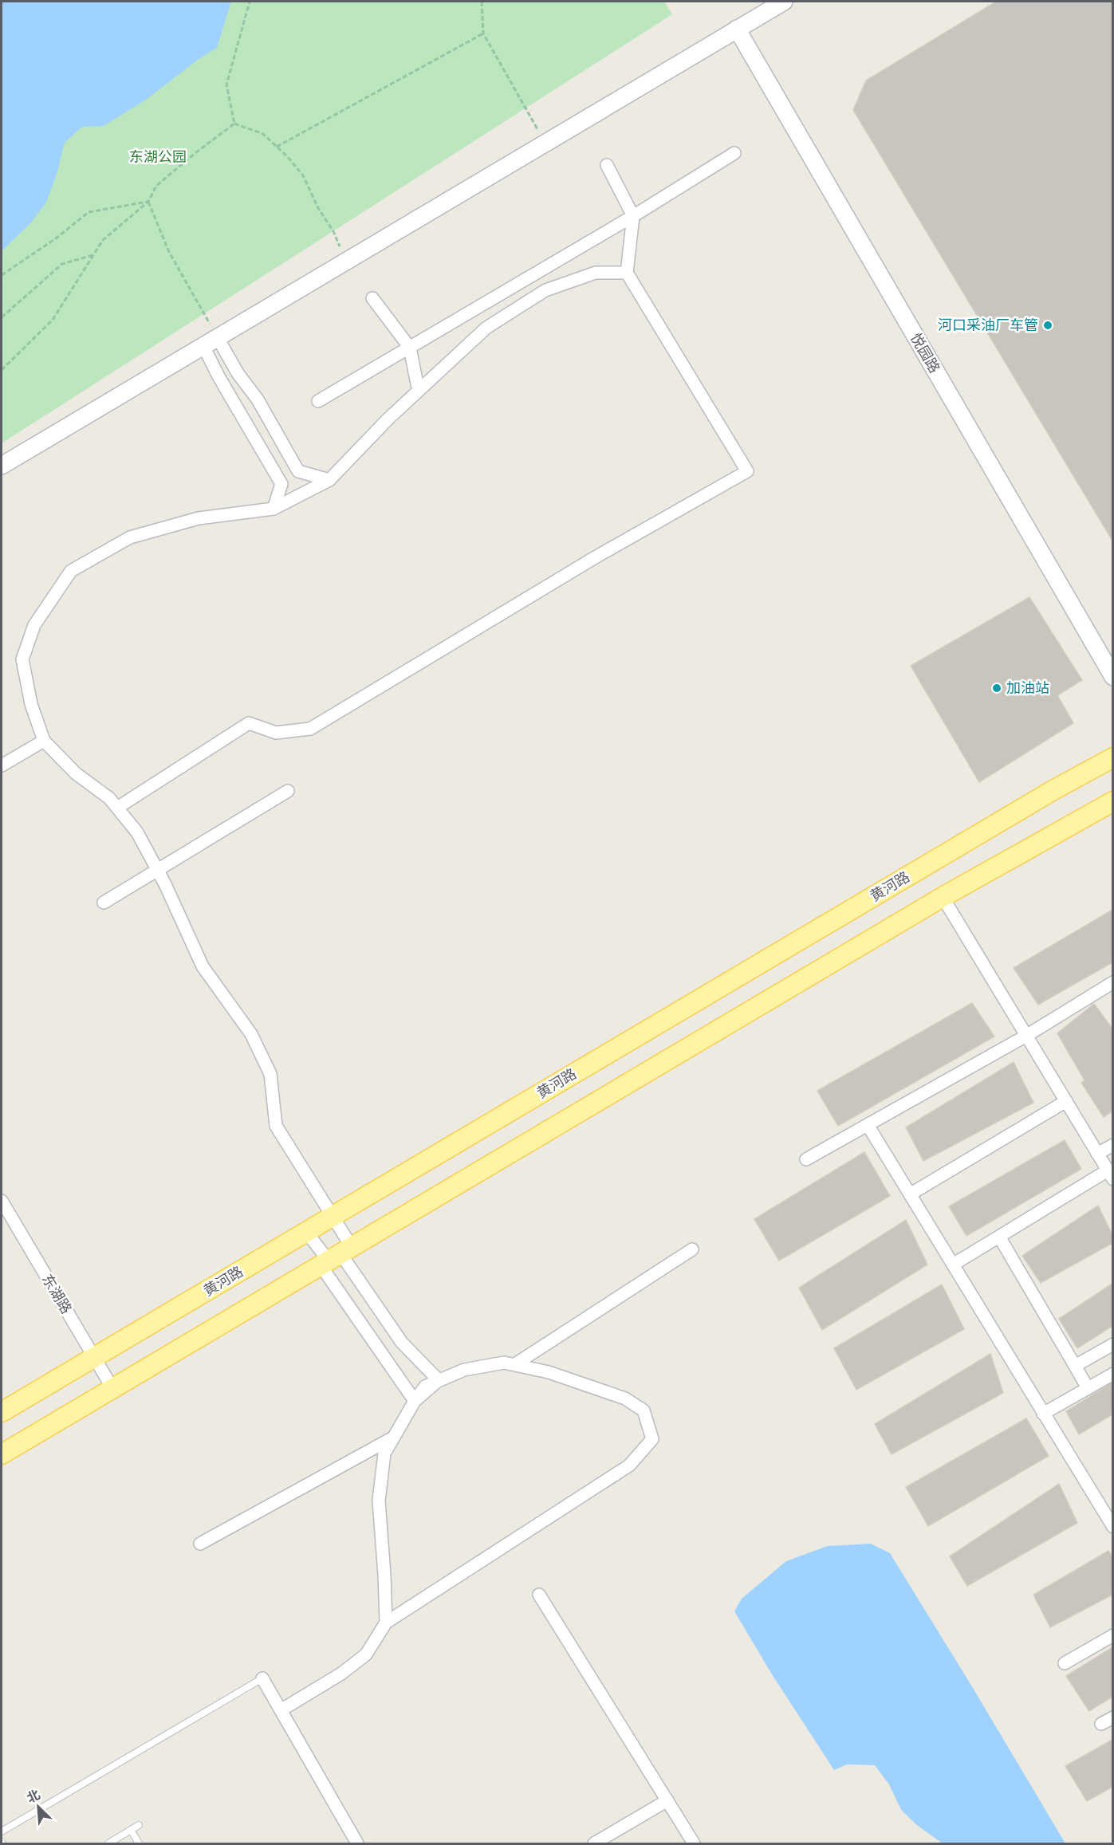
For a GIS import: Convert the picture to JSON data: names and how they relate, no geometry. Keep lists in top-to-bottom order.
{
  "streets": {
    "main road": ["黄河路"],
    "street": ["悦园路", "东湖路"]
  },
  "crossings": [
    ["黄河路", "东湖路"]
  ],
  "parks": ["东湖公园"],
  "places": ["河口采油厂车管", "加油站"],
  "north": "top left"
}
